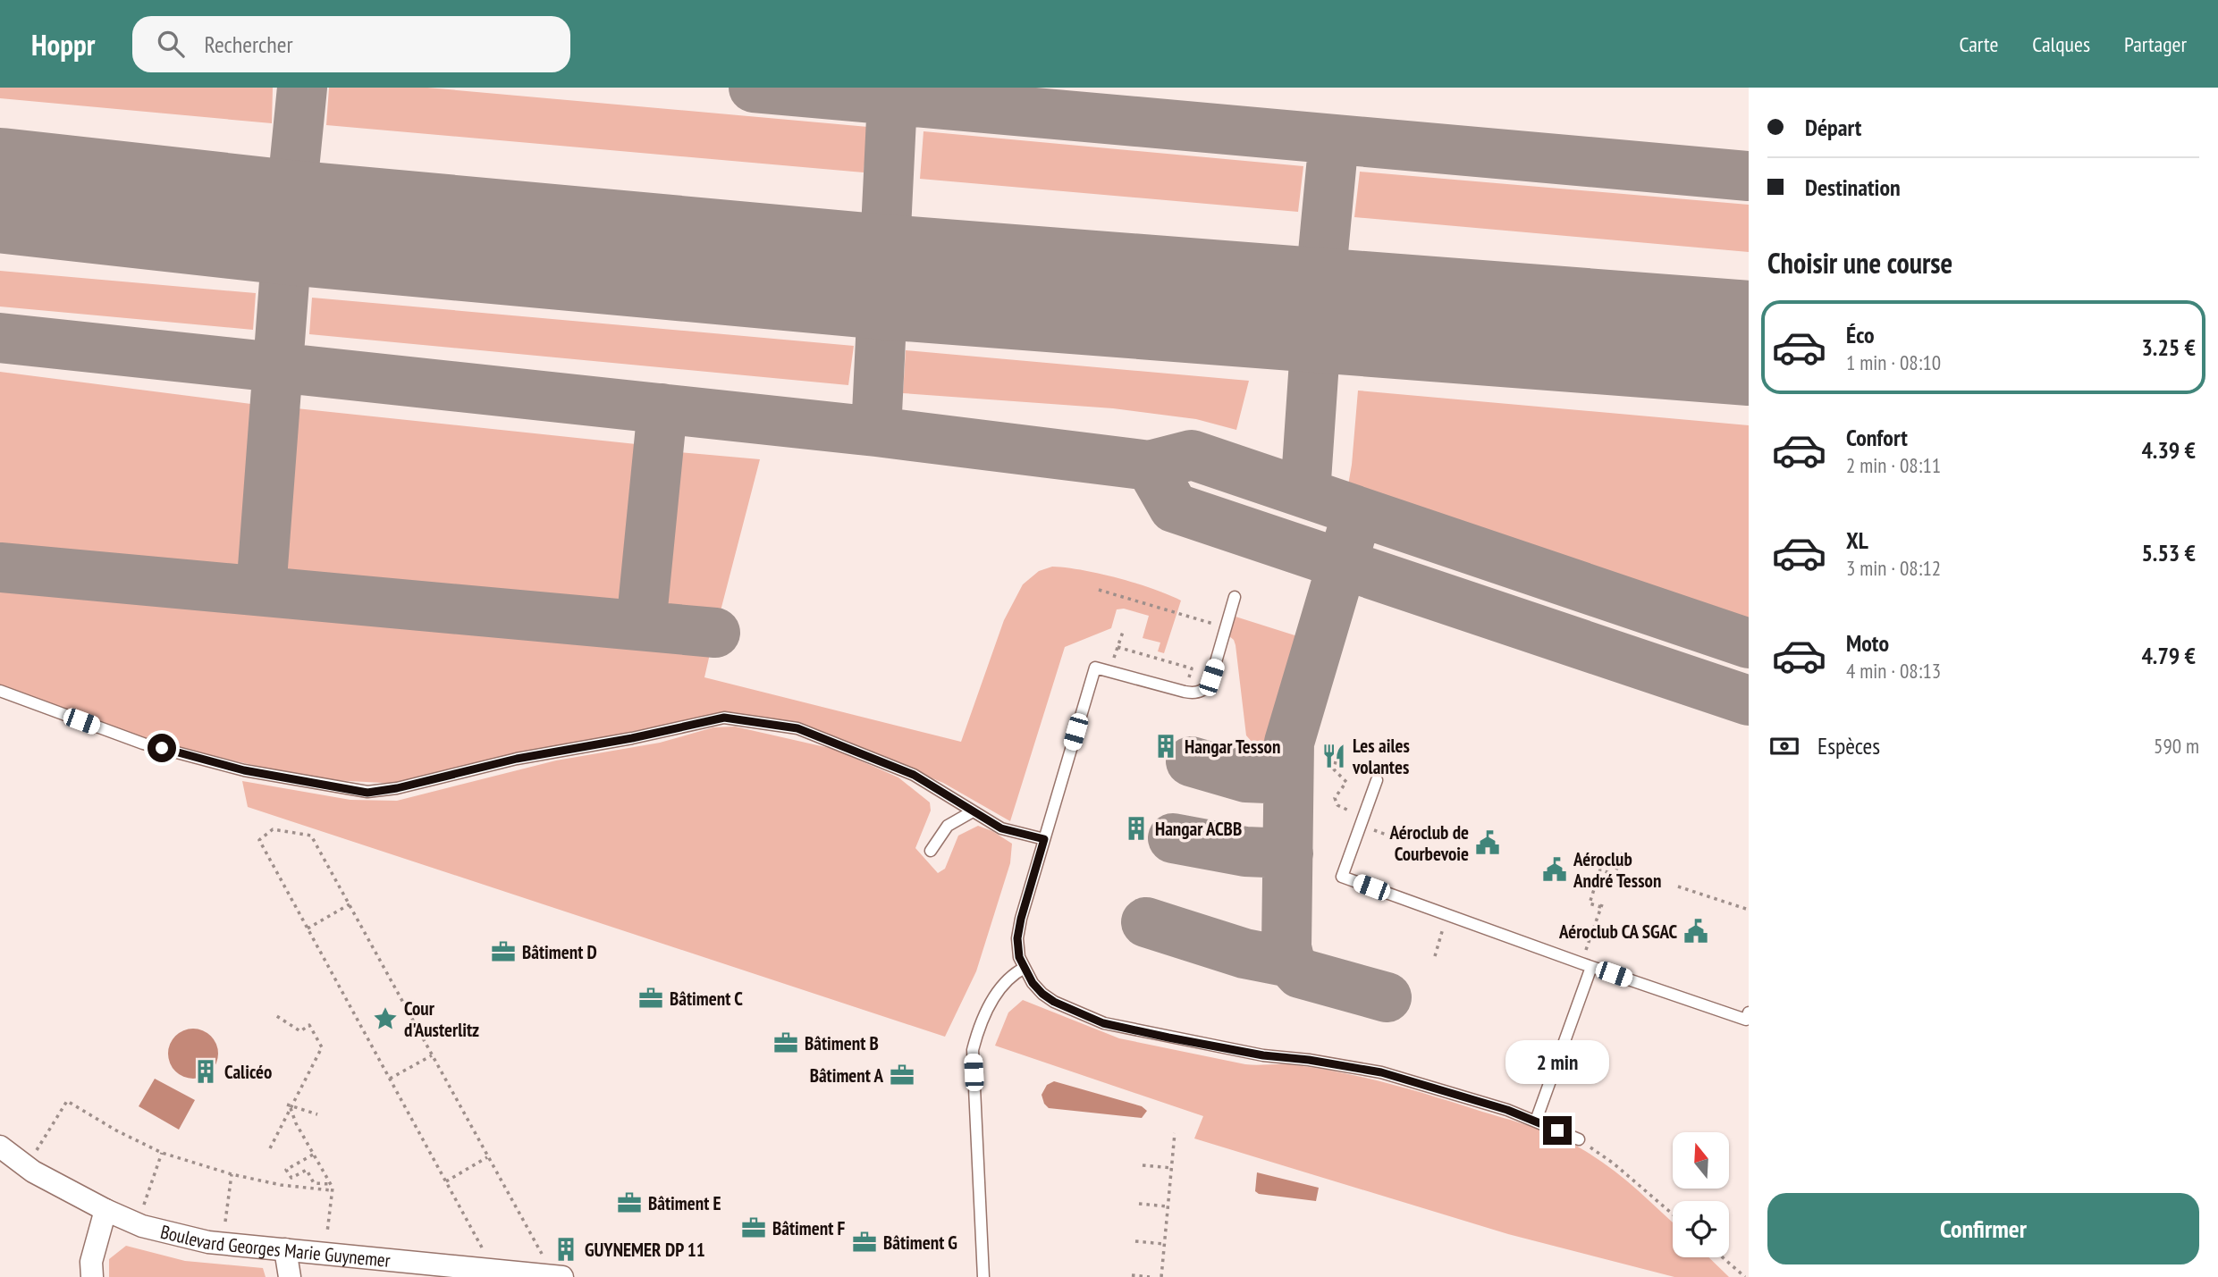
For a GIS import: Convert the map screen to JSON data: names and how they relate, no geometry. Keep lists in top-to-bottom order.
{
  "streets": {
    "street": ["Boulevard Georges Marie Guynemer"]
  },
  "places": {
    "building": [
      "Hangar Tesson",
      "Hangar ACBB",
      "Calicéo",
      "GUYNEMER DP 11"
    ],
    "restaurant": ["Les ailes volantes"],
    "public building": ["Aéroclub de Courbevoie", "Aéroclub André Tesson", "Aéroclub CA SGAC"],
    "office": [
      "Bâtiment D",
      "Bâtiment C",
      "Bâtiment B",
      "Bâtiment A",
      "Bâtiment E",
      "Bâtiment F",
      "Bâtiment G"
    ],
    "place": ["Cour d'Austerlitz"]
  },
  "north": "top",
  "page": {
    "header": "Hoppr",
    "search": "Rechercher",
    "nav": ["Carte", "Calques", "Partager"],
    "banner": ["Départ", "Destination"],
    "heading": "Choisir une course",
    "list": [
      {
        "name": "Éco",
        "note": "1 min · 08:10",
        "value": "3.25 €"
      },
      {
        "name": "Confort",
        "note": "2 min · 08:11",
        "value": "4.39 €"
      },
      {
        "name": "XL",
        "note": "3 min · 08:12",
        "value": "5.53 €"
      },
      {
        "name": "Moto",
        "note": "4 min · 08:13",
        "value": "4.79 €"
      }
    ],
    "pay": ["Espèces", "590 m"],
    "bubble": "2 min",
    "buttons": "Confirmer"
  }
}
